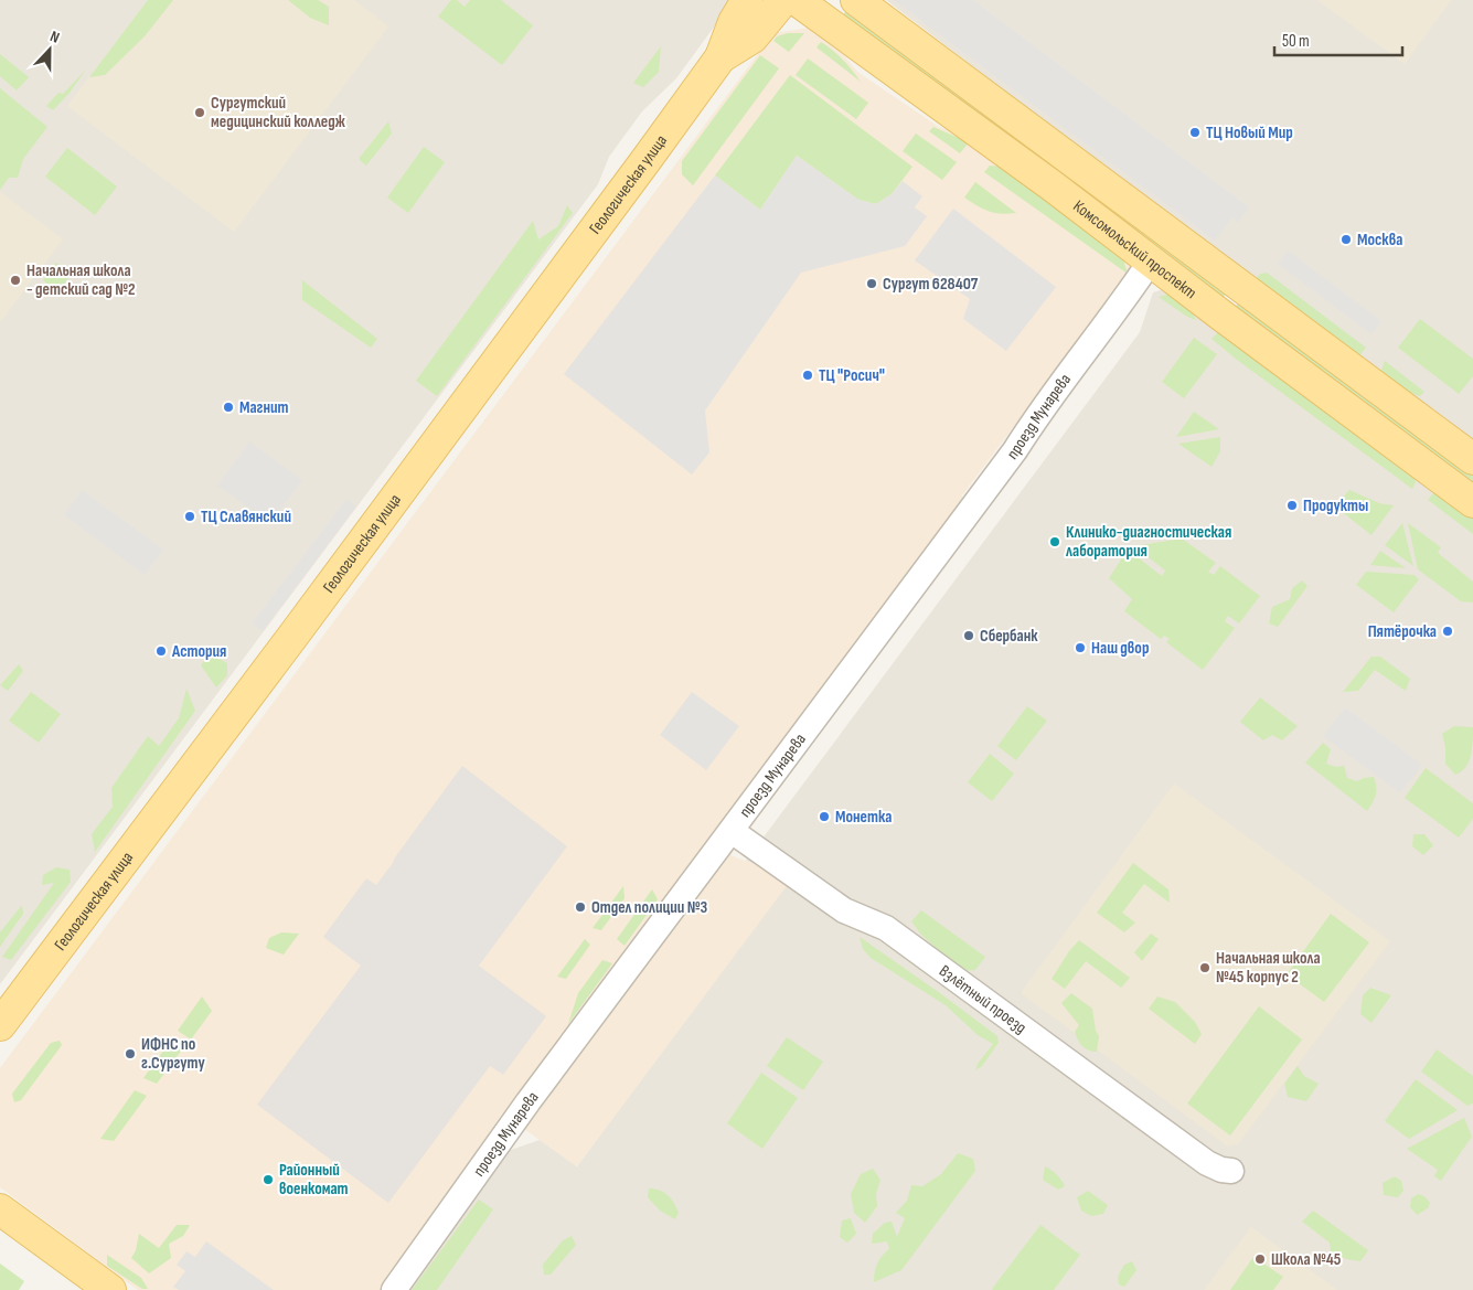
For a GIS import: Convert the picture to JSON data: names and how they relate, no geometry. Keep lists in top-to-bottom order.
{
  "streets": {
    "main road": ["Геологическая улица", "Комсомольский проспект"],
    "street": ["проезд Мунарева", "Взлётный проезд"]
  },
  "crossings": [
    ["Комсомольский проспект", "проезд Мунарева"],
    ["проезд Мунарева", "Взлётный проезд"]
  ],
  "places": [
    "Сургутский медицинский колледж",
    "ТЦ Новый Мир",
    "Москва",
    "Начальная школа - детский сад №2",
    "Сургут 628407",
    "ТЦ \"Росич\"",
    "Магнит",
    "Продукты",
    "ТЦ Славянский",
    "Клинико-диагностическая лаборатория",
    "Пятёрочка",
    "Сбербанк",
    "Наш двор",
    "Астория",
    "Монетка",
    "Отдел полиции №3",
    "Начальная школа №45 корпус 2",
    "ИФНС по г.Сургуту",
    "Районный военкомат",
    "Школа №45"
  ],
  "scale_bar": "50 m",
  "north": "top"
}
